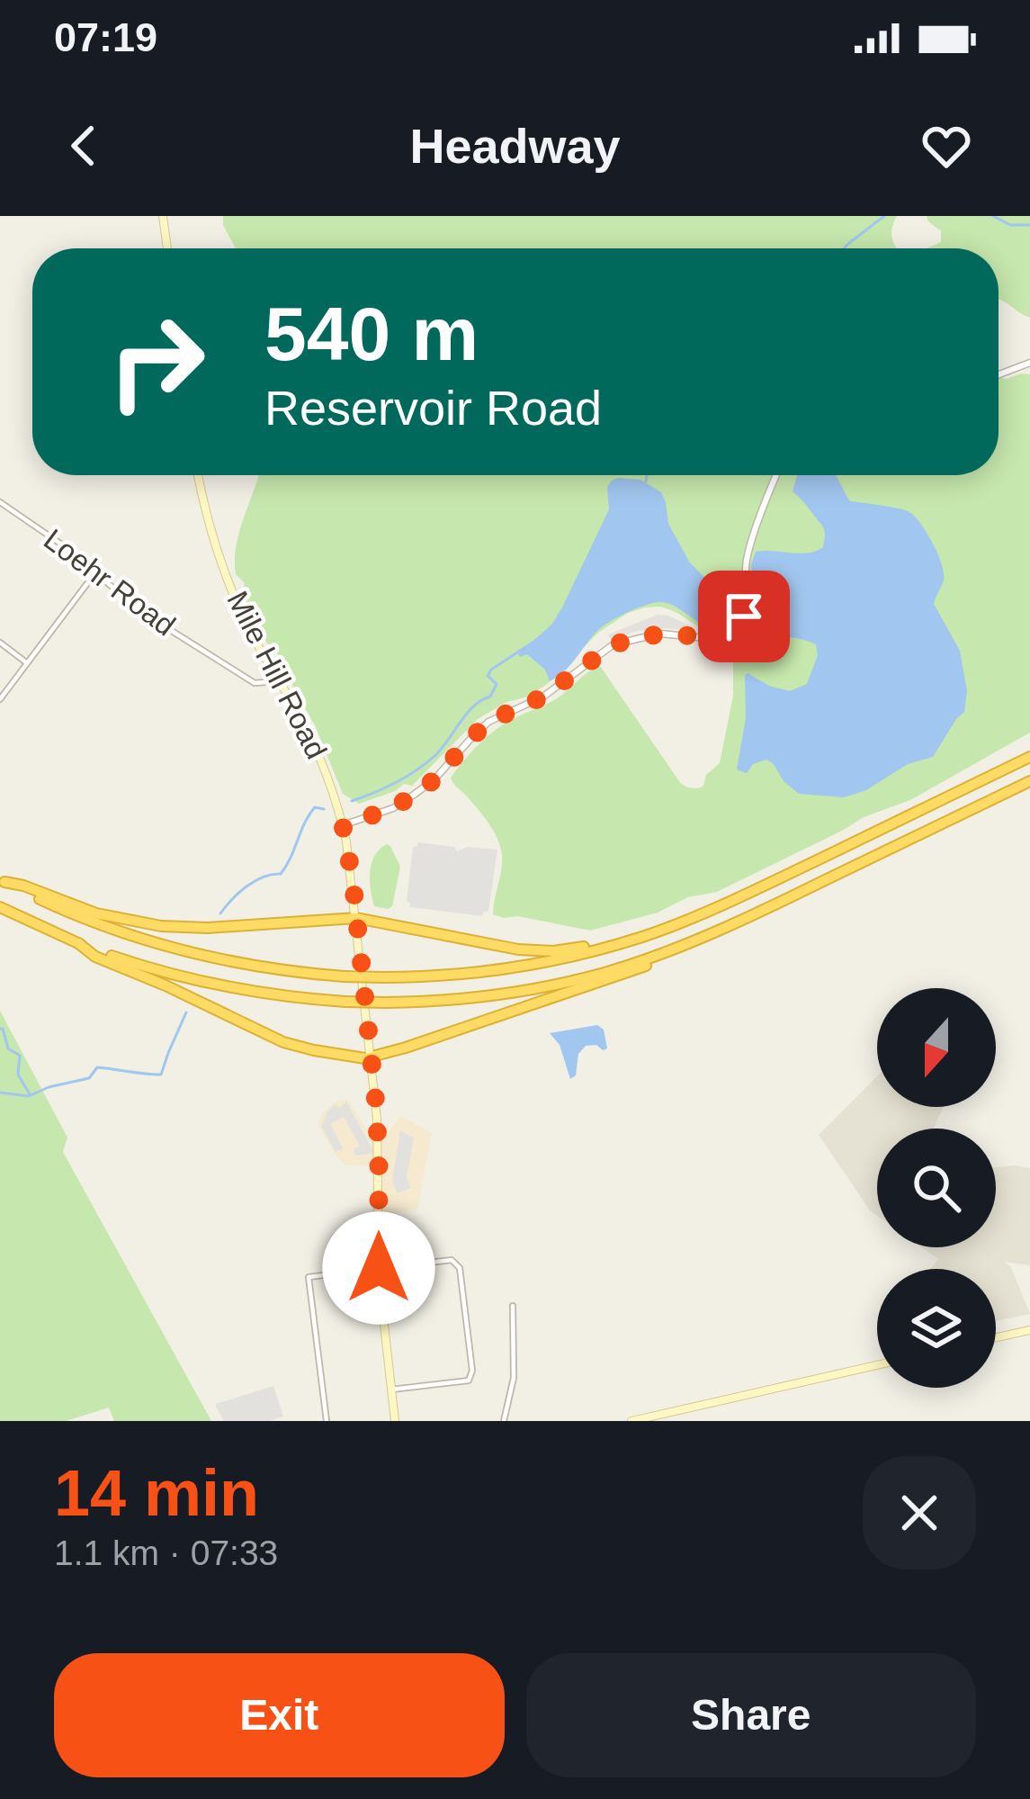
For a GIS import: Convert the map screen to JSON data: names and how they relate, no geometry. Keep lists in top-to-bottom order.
{
  "streets": {
    "main road": ["Mile Hill Road"],
    "street": ["Loehr Road"]
  },
  "crossings": [
    ["Loehr Road", "Mile Hill Road"]
  ],
  "north": "bottom",
  "page": {
    "status": "07:19",
    "header": "Headway",
    "turn": ["540 m", "Reservoir Road"],
    "heading": ["14 min", "1.1 km · 07:33"],
    "buttons": ["Exit", "Share"]
  }
}
